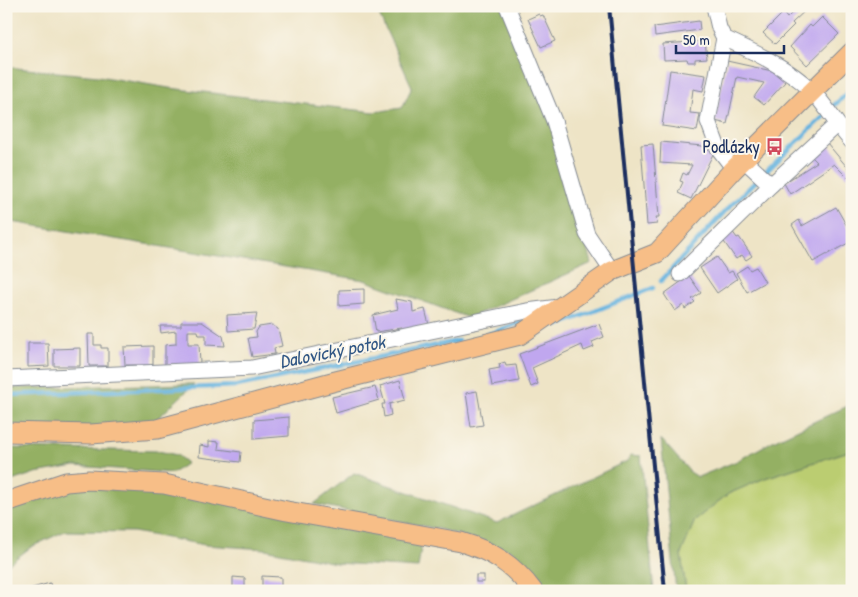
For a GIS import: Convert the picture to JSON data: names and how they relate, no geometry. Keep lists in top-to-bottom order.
{
  "water": ["Dalovický potok"],
  "places": {
    "bus stop": ["Podlázky"]
  },
  "scale_bar": "50 m"
}
